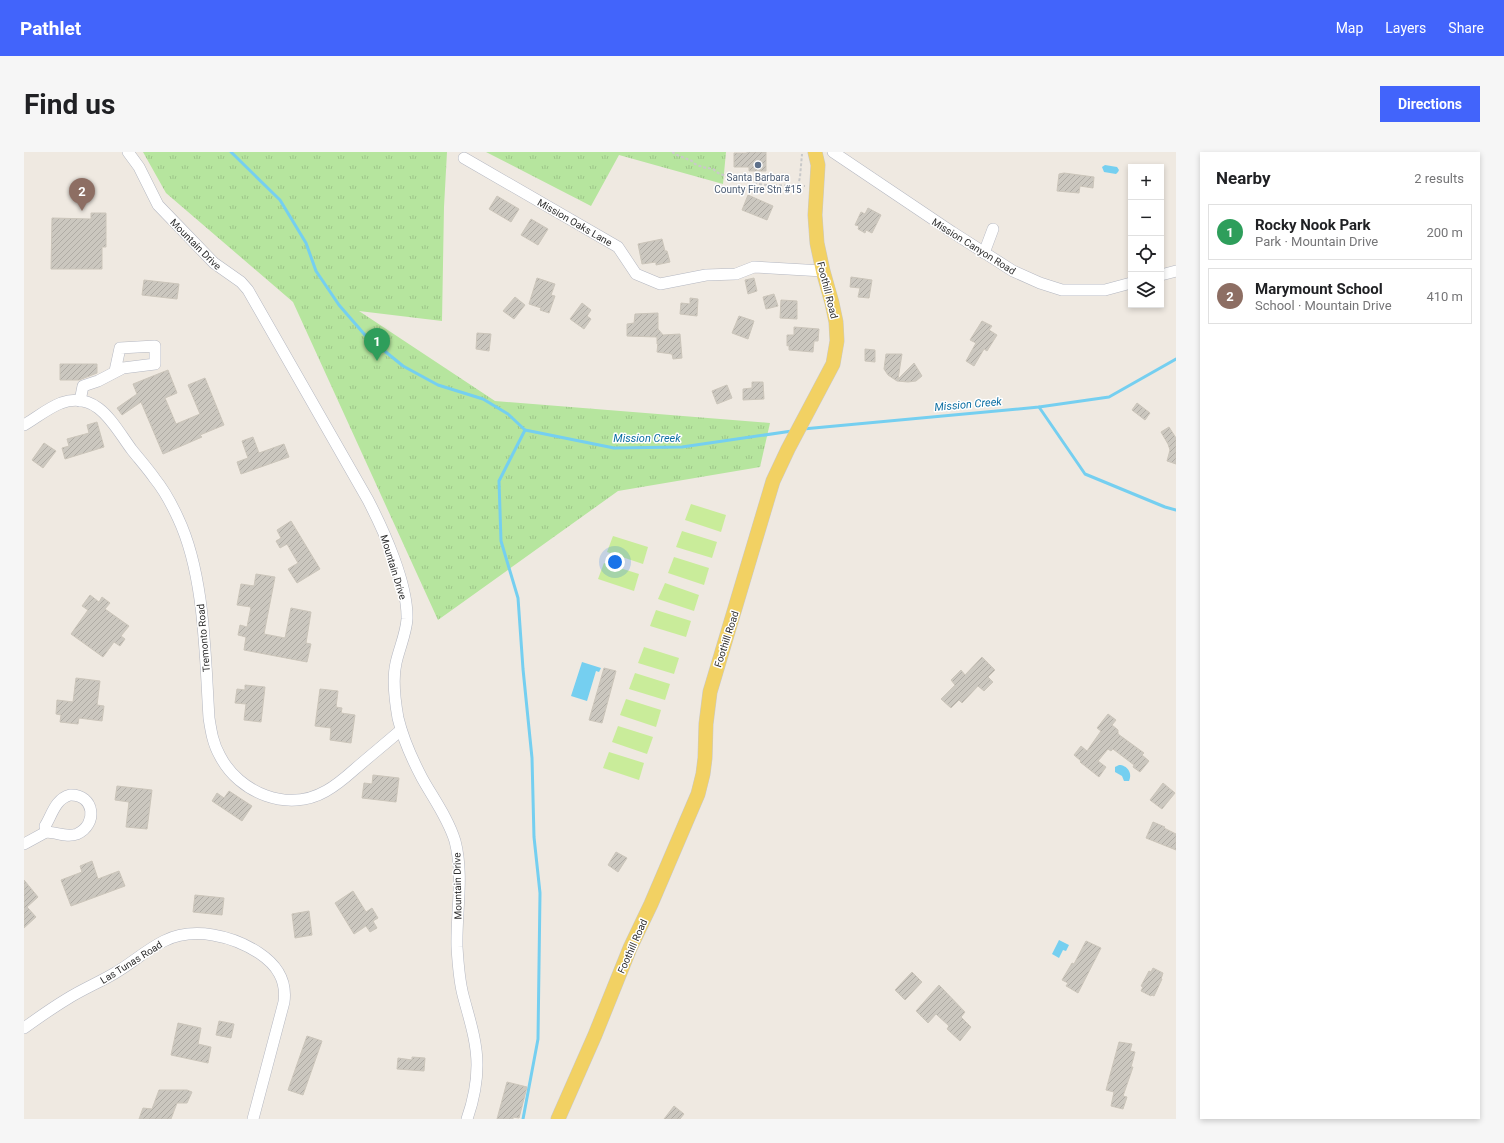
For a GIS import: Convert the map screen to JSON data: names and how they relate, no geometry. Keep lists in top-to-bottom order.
{
  "streets": {
    "main road": ["Foothill Road"],
    "street": [
      "Mission Oaks Lane",
      "Mountain Drive",
      "Mission Canyon Road",
      "Tremonto Road",
      "Las Tunas Road"
    ]
  },
  "crossings": [
    ["Mission Oaks Lane", "Foothill Road"],
    ["Mountain Drive", "Tremonto Road"]
  ],
  "water": ["Mission Creek"],
  "places": ["Santa Barbara County Fire Stn #15"],
  "page": {
    "header": "Pathlet",
    "nav": ["Map", "Layers", "Share"],
    "buttons": "Directions",
    "title": "Find us",
    "heading": ["Nearby", "2 results"],
    "map_buttons": ["+", "−"],
    "pins": ["2", "1"],
    "list": [
      {
        "mark": "1",
        "name": "Rocky Nook Park",
        "note": "Park · Mountain Drive",
        "value": "200 m"
      },
      {
        "mark": "2",
        "name": "Marymount School",
        "note": "School · Mountain Drive",
        "value": "410 m"
      }
    ]
  }
}
